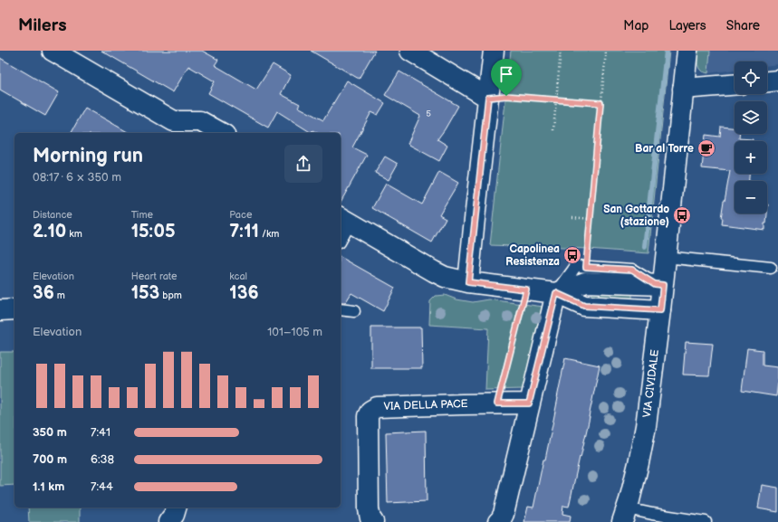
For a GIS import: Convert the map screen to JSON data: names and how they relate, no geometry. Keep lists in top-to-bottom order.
{
  "streets": {
    "street": ["VIA CIVIDALE", "VIA DELLA PACE"]
  },
  "places": {
    "cafe": ["Bar al Torre"],
    "bus stop": ["San Gottardo (stazione)", "Capolinea Resistenza"]
  },
  "house_numbers": ["5"],
  "page": {
    "header": "Milers",
    "nav": ["Map", "Layers", "Share"],
    "map_buttons": ["+", "−"],
    "heading": ["Morning run", "08:17 · 6 × 350 m"],
    "stats": [
      ["Distance", "2.10 km"],
      ["Time", "15:05"],
      ["Pace", "7:11 /km"],
      ["Elevation", "36 m"],
      ["Heart rate", "153 bpm"],
      ["kcal", "136"]
    ],
    "chart": ["Elevation", "101–105 m"],
    "list": [
      {
        "name": "350 m",
        "note": "7:41"
      },
      {
        "name": "700 m",
        "note": "6:38"
      },
      {
        "name": "1.1 km",
        "note": "7:44"
      }
    ]
  }
}
